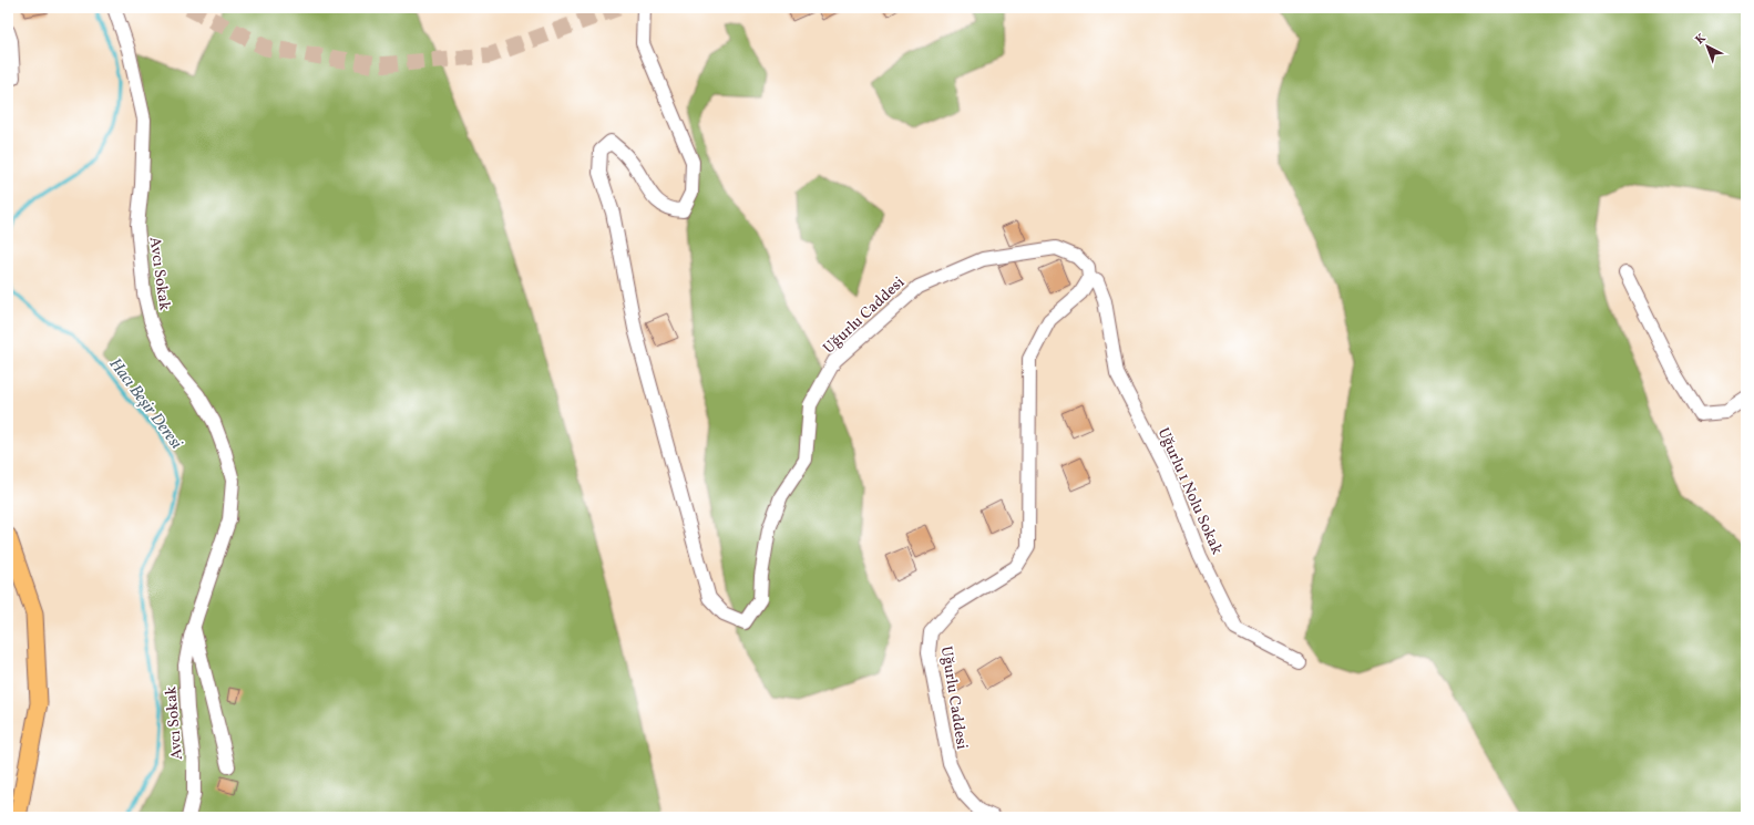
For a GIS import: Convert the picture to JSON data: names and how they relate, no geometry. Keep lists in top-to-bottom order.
{
  "streets": {
    "street": ["Avcı Sokak", "Uğurlu Caddesi", "Uğurlu 1 Nolu Sokak"]
  },
  "crossings": [
    ["Uğurlu Caddesi", "Uğurlu 1 Nolu Sokak"]
  ],
  "water": ["Hacı Beşir Deresi"],
  "north": "top left"
}
